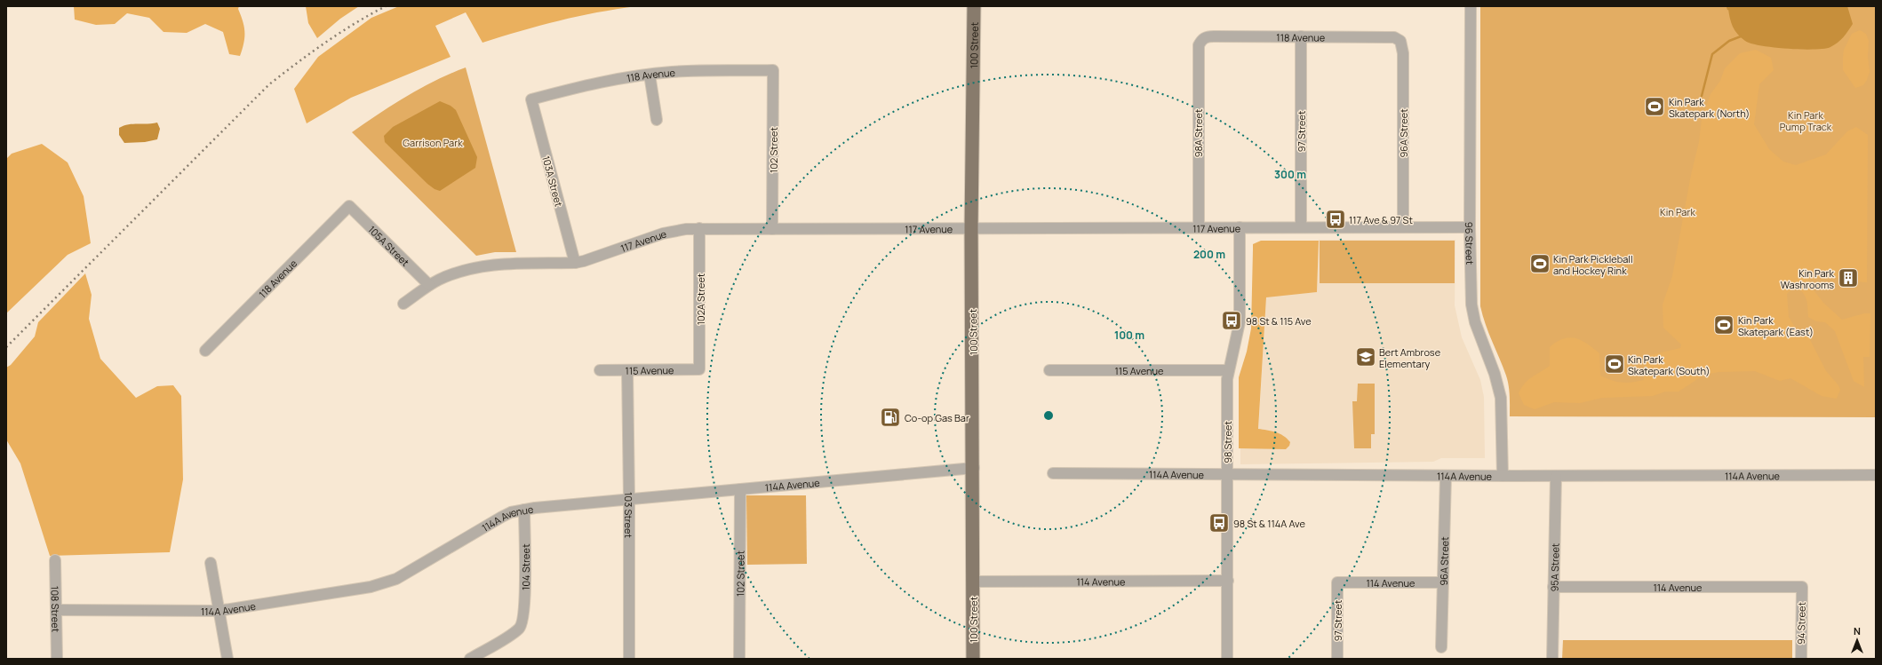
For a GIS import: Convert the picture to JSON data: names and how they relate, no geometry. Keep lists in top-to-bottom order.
{
  "streets": {
    "main road": ["100 Street"],
    "street": [
      "118 Avenue",
      "97 Street",
      "98A Street",
      "96A Street",
      "102 Street",
      "103A Street",
      "117 Avenue",
      "96 Street",
      "105A Street",
      "102A Street",
      "115 Avenue",
      "98 Street",
      "114A Avenue",
      "103 Street",
      "104 Street",
      "95A Street",
      "114 Avenue",
      "108 Street",
      "94 Street"
    ]
  },
  "crossings": [
    ["118 Avenue", "97 Street"],
    ["118 Avenue", "98A Street"],
    ["118 Avenue", "96A Street"],
    ["118 Avenue", "102 Street"],
    ["118 Avenue", "103A Street"],
    ["118 Avenue", "105A Street"],
    ["100 Street", "117 Avenue"],
    ["100 Street", "114A Avenue"],
    ["100 Street", "114 Avenue"],
    ["97 Street", "117 Avenue"],
    ["97 Street", "114 Avenue"],
    ["98A Street", "117 Avenue"],
    ["96A Street", "117 Avenue"],
    ["96A Street", "114A Avenue"],
    ["96A Street", "114 Avenue"],
    ["102 Street", "117 Avenue"],
    ["102 Street", "114A Avenue"],
    ["103A Street", "117 Avenue"],
    ["117 Avenue", "96 Street"],
    ["117 Avenue", "105A Street"],
    ["117 Avenue", "102A Street"],
    ["117 Avenue", "98 Street"],
    ["96 Street", "114A Avenue"],
    ["102A Street", "115 Avenue"],
    ["115 Avenue", "98 Street"],
    ["115 Avenue", "103 Street"],
    ["98 Street", "114A Avenue"],
    ["98 Street", "114 Avenue"],
    ["114A Avenue", "103 Street"],
    ["114A Avenue", "104 Street"],
    ["114A Avenue", "95A Street"],
    ["114A Avenue", "108 Street"],
    ["95A Street", "114 Avenue"],
    ["114 Avenue", "94 Street"]
  ],
  "parks": ["Kin Park Pump Track", "Garrison Park", "Kin Park"],
  "places": {
    "sports": [
      "Kin Park Skatepark (North)",
      "Kin Park Pickleball and Hockey Rink",
      "Kin Park Skatepark (East)",
      "Kin Park Skatepark (South)"
    ],
    "bus stop": ["117 Ave & 97 St", "98 St & 115 Ave", "98 St & 114A Ave"],
    "building": ["Kin Park Washrooms"],
    "school or university": ["Bert Ambrose Elementary"],
    "fuel station": ["Co-op Gas Bar"]
  },
  "north": "top",
  "rings": ["300 m", "200 m", "100 m"]
}
